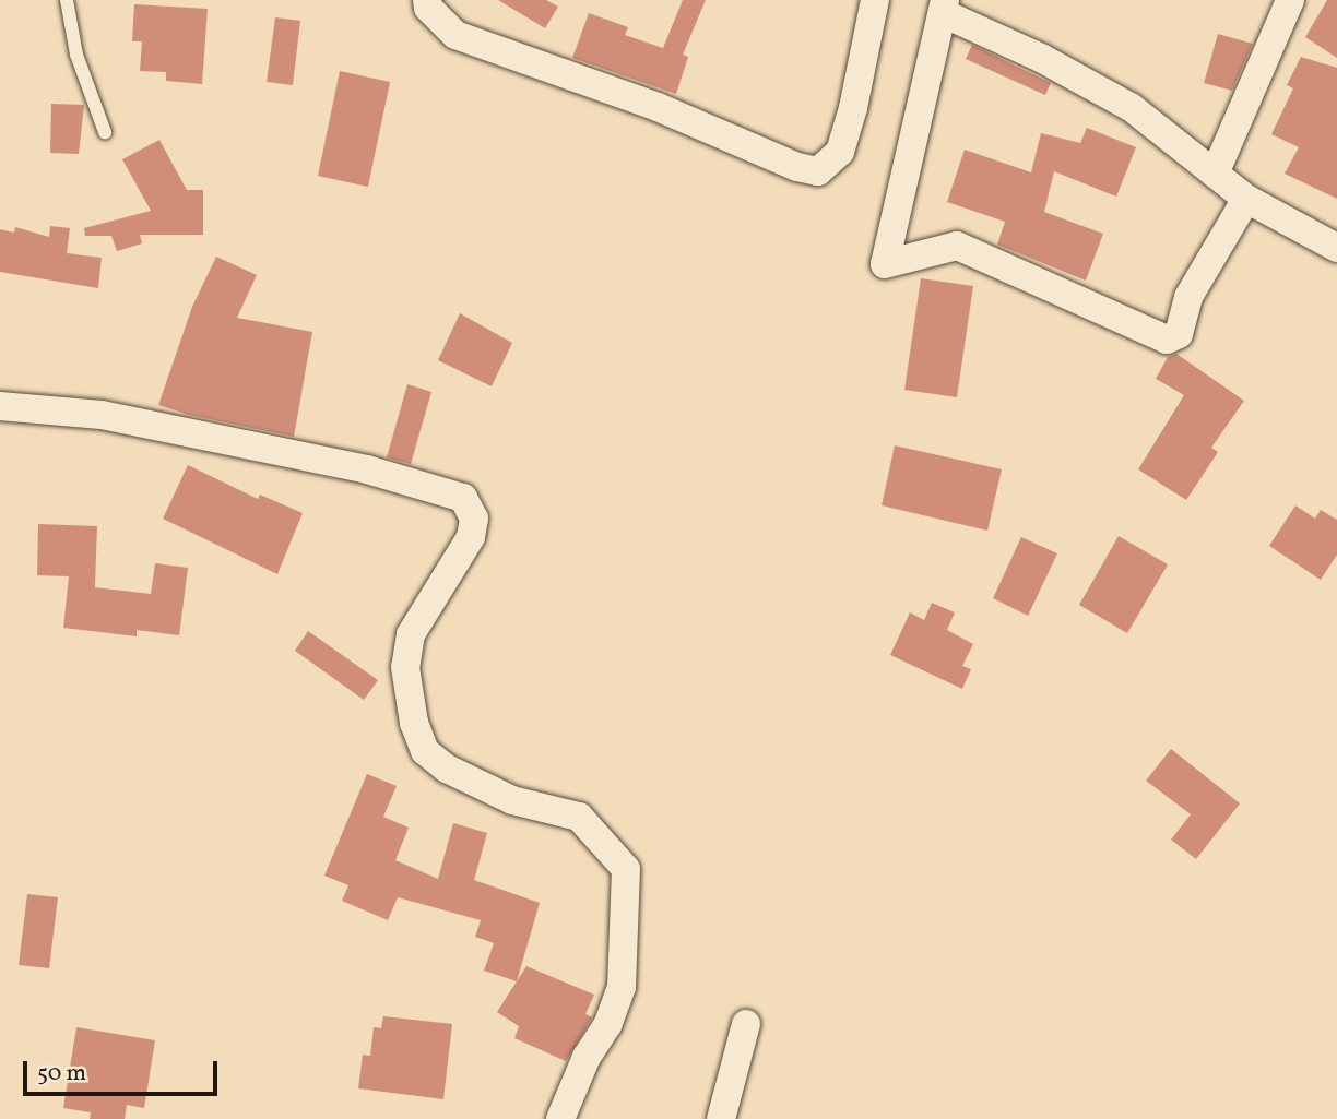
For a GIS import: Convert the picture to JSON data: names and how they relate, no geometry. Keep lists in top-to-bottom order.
{
  "scale_bar": "50 m"
}
